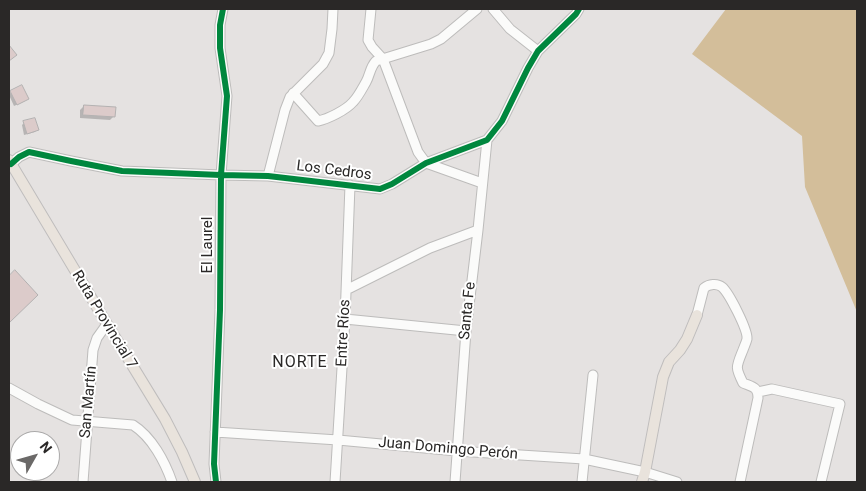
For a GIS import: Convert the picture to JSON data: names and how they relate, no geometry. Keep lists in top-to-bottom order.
{
  "streets": {
    "main road": ["Ruta Provincial 7"],
    "street": [
      "Los Cedros",
      "El Laurel",
      "Santa Fe",
      "Entre Ríos",
      "San Martín",
      "Juan Domingo Perón"
    ]
  },
  "crossings": [
    ["Los Cedros", "El Laurel"],
    ["Los Cedros", "Santa Fe"],
    ["Los Cedros", "Ruta Provincial 7"],
    ["Los Cedros", "Entre Ríos"],
    ["El Laurel", "Juan Domingo Perón"],
    ["Santa Fe", "Juan Domingo Perón"],
    ["Ruta Provincial 7", "San Martín"],
    ["Entre Ríos", "Juan Domingo Perón"]
  ],
  "districts": ["NORTE"],
  "north": "top right"
}
